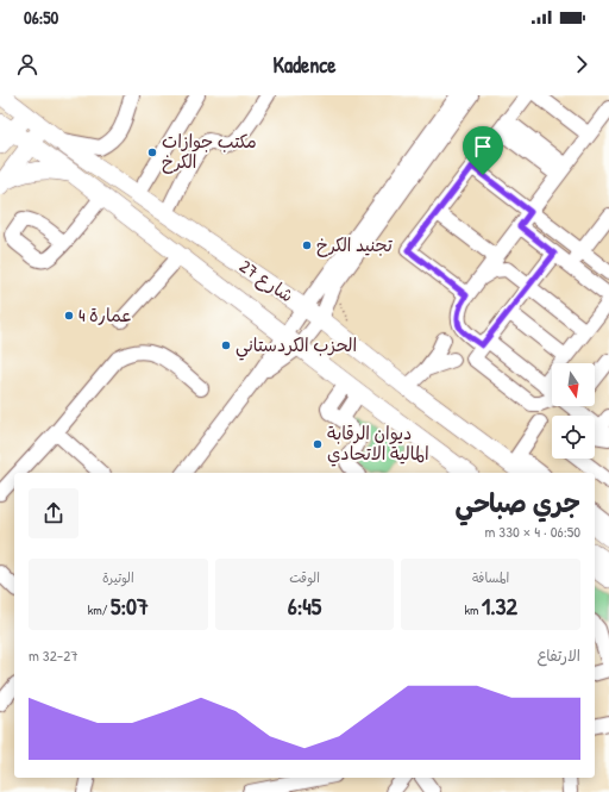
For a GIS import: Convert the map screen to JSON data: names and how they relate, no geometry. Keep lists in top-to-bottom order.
{
  "streets": {
    "main road": ["شارع 27"]
  },
  "places": [
    "مكتب جوازات الكرخ",
    "تجنيد الكرخ",
    "عمارة 4",
    "الحزب الكردستاني",
    "ديوان الرقابة المالية الاتحادي"
  ],
  "north": "bottom",
  "page": {
    "status": "06:50",
    "header": "Kadence",
    "heading": ["جري صباحي", "06:50 · 4 × 330 m"],
    "stats": [
      ["المسافة", "1.32 km"],
      ["الوقت", "6:45"],
      ["الوتيرة", "5:07 /km"]
    ],
    "chart": ["الارتفاع", "27–32 m"]
  }
}
